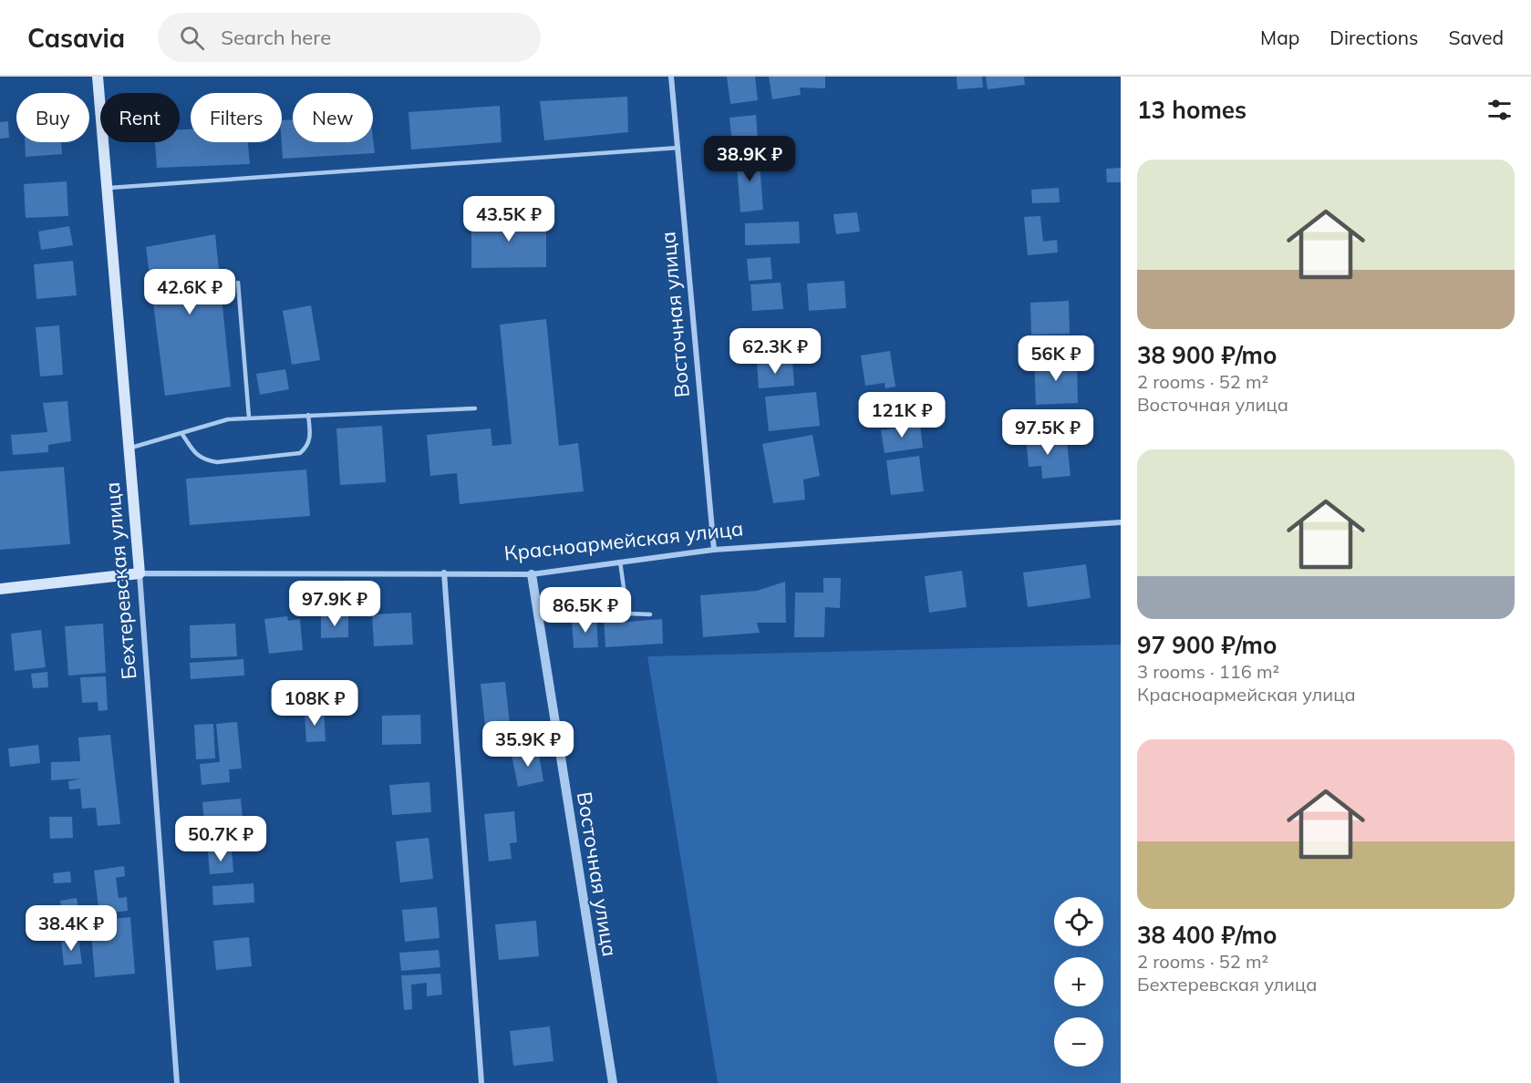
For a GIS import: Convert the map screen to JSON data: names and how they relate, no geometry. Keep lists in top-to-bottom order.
{
  "streets": {
    "main road": ["Красноармейская улица", "Бехтеревская улица"],
    "street": ["Восточная улица"]
  },
  "crossings": [
    ["Восточная улица", "Красноармейская улица"],
    ["Красноармейская улица", "Бехтеревская улица"]
  ],
  "page": {
    "header": "Casavia",
    "search": "Search here",
    "nav": ["Map", "Directions", "Saved"],
    "heading": "13 homes",
    "chip": [
      "Buy",
      "Rent",
      "Filters",
      "New"
    ],
    "price": [
      "38.9K ₽",
      "43.5K ₽",
      "42.6K ₽",
      "62.3K ₽",
      "56K ₽",
      "121K ₽",
      "97.5K ₽",
      "97.9K ₽",
      "86.5K ₽",
      "108K ₽",
      "35.9K ₽",
      "50.7K ₽",
      "38.4K ₽"
    ],
    "list": [
      {
        "name": "38 900 ₽/mo",
        "note": "2 rooms · 52 m² · Восточная улица"
      },
      {
        "name": "97 900 ₽/mo",
        "note": "3 rooms · 116 m² · Красноармейская улица"
      },
      {
        "name": "38 400 ₽/mo",
        "note": "2 rooms · 52 m² · Бехтеревская улица"
      }
    ],
    "map_buttons": ["+", "−"]
  }
}
